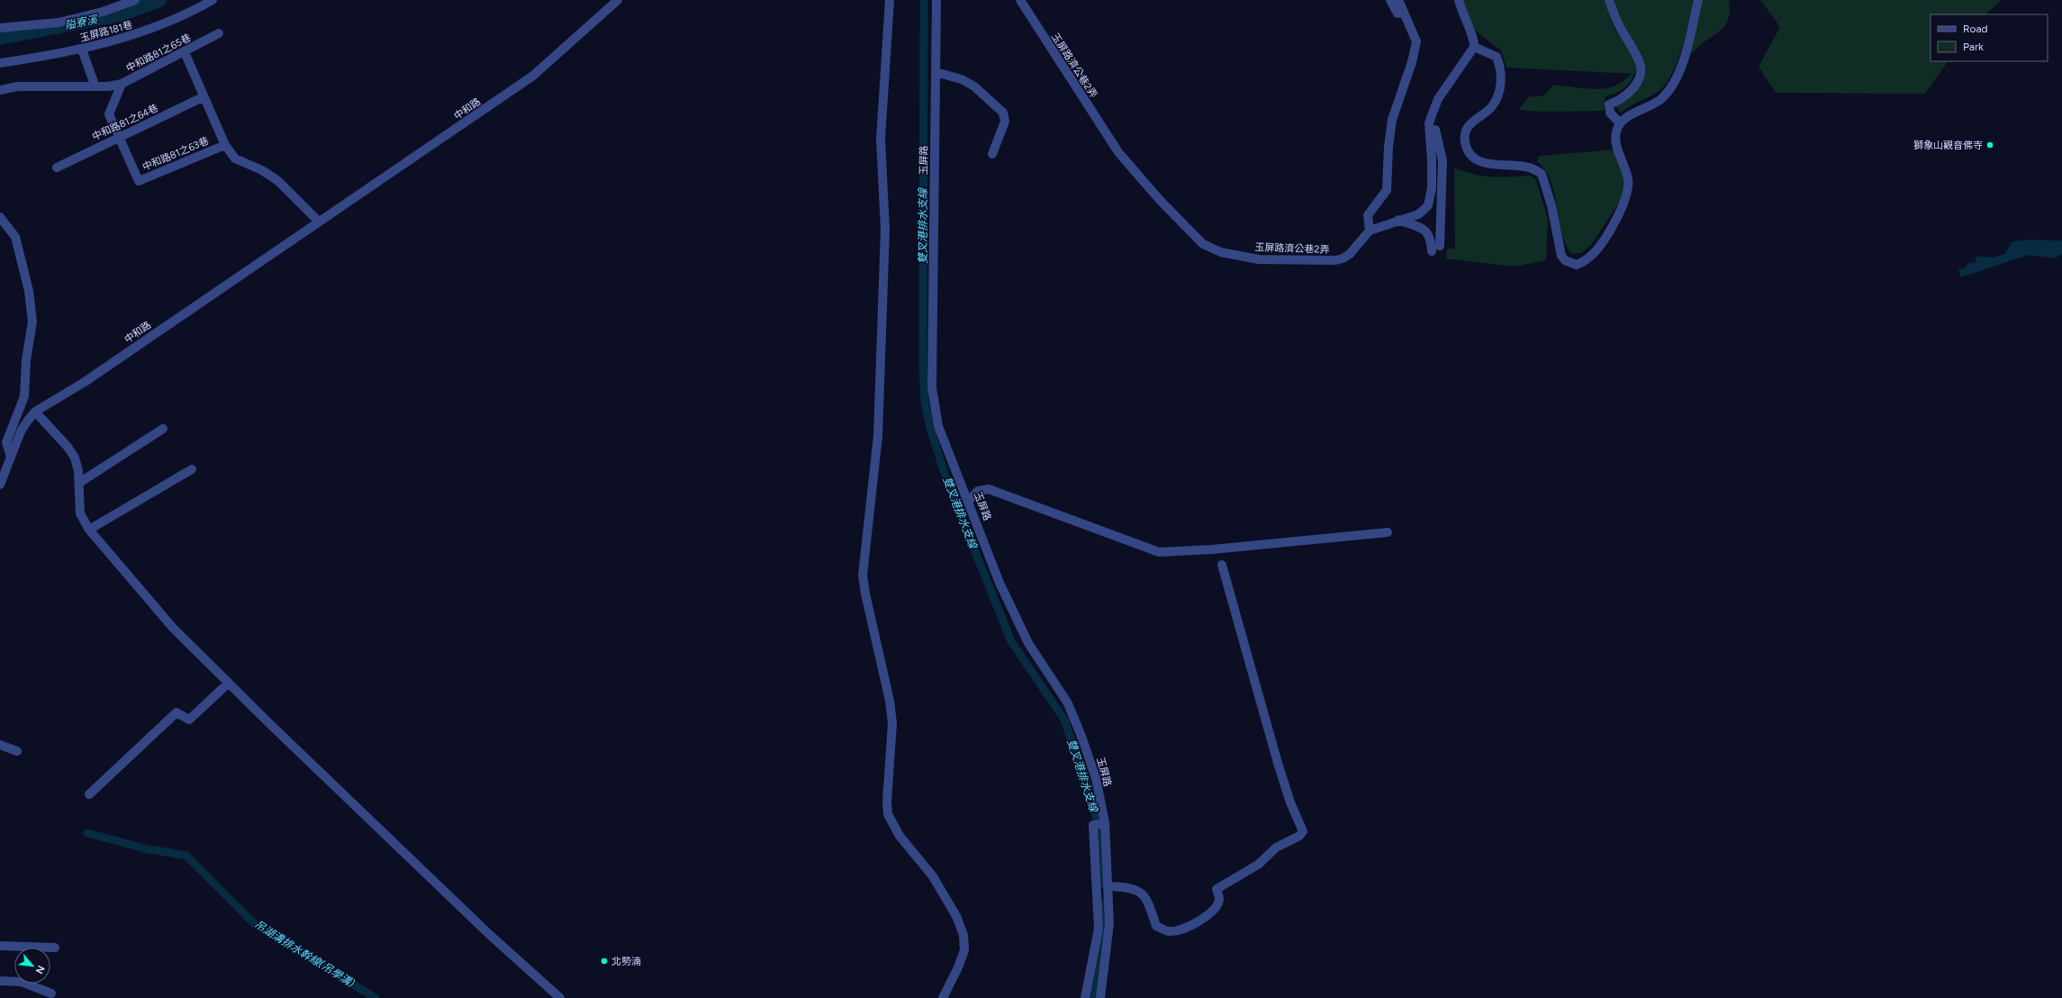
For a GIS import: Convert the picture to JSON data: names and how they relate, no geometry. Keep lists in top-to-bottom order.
{
  "streets": {
    "street": [
      "玉屏路181巷",
      "中和路81之65巷",
      "玉屏路濟公巷2弄",
      "中和路",
      "中和路81之64巷",
      "中和路81之63巷",
      "玉屏路"
    ]
  },
  "crossings": [
    ["中和路81之65巷", "中和路81之64巷"],
    ["中和路81之65巷", "中和路81之63巷"],
    ["中和路81之64巷", "中和路81之63巷"]
  ],
  "water": ["隘寮溪", "雙叉港排水支線", "吊湖溝排水幹線(吊學溝)"],
  "places": ["獅象山觀音佛寺", "北勢湳"],
  "legend": ["Road", "Park"],
  "north": "bottom right"
}
